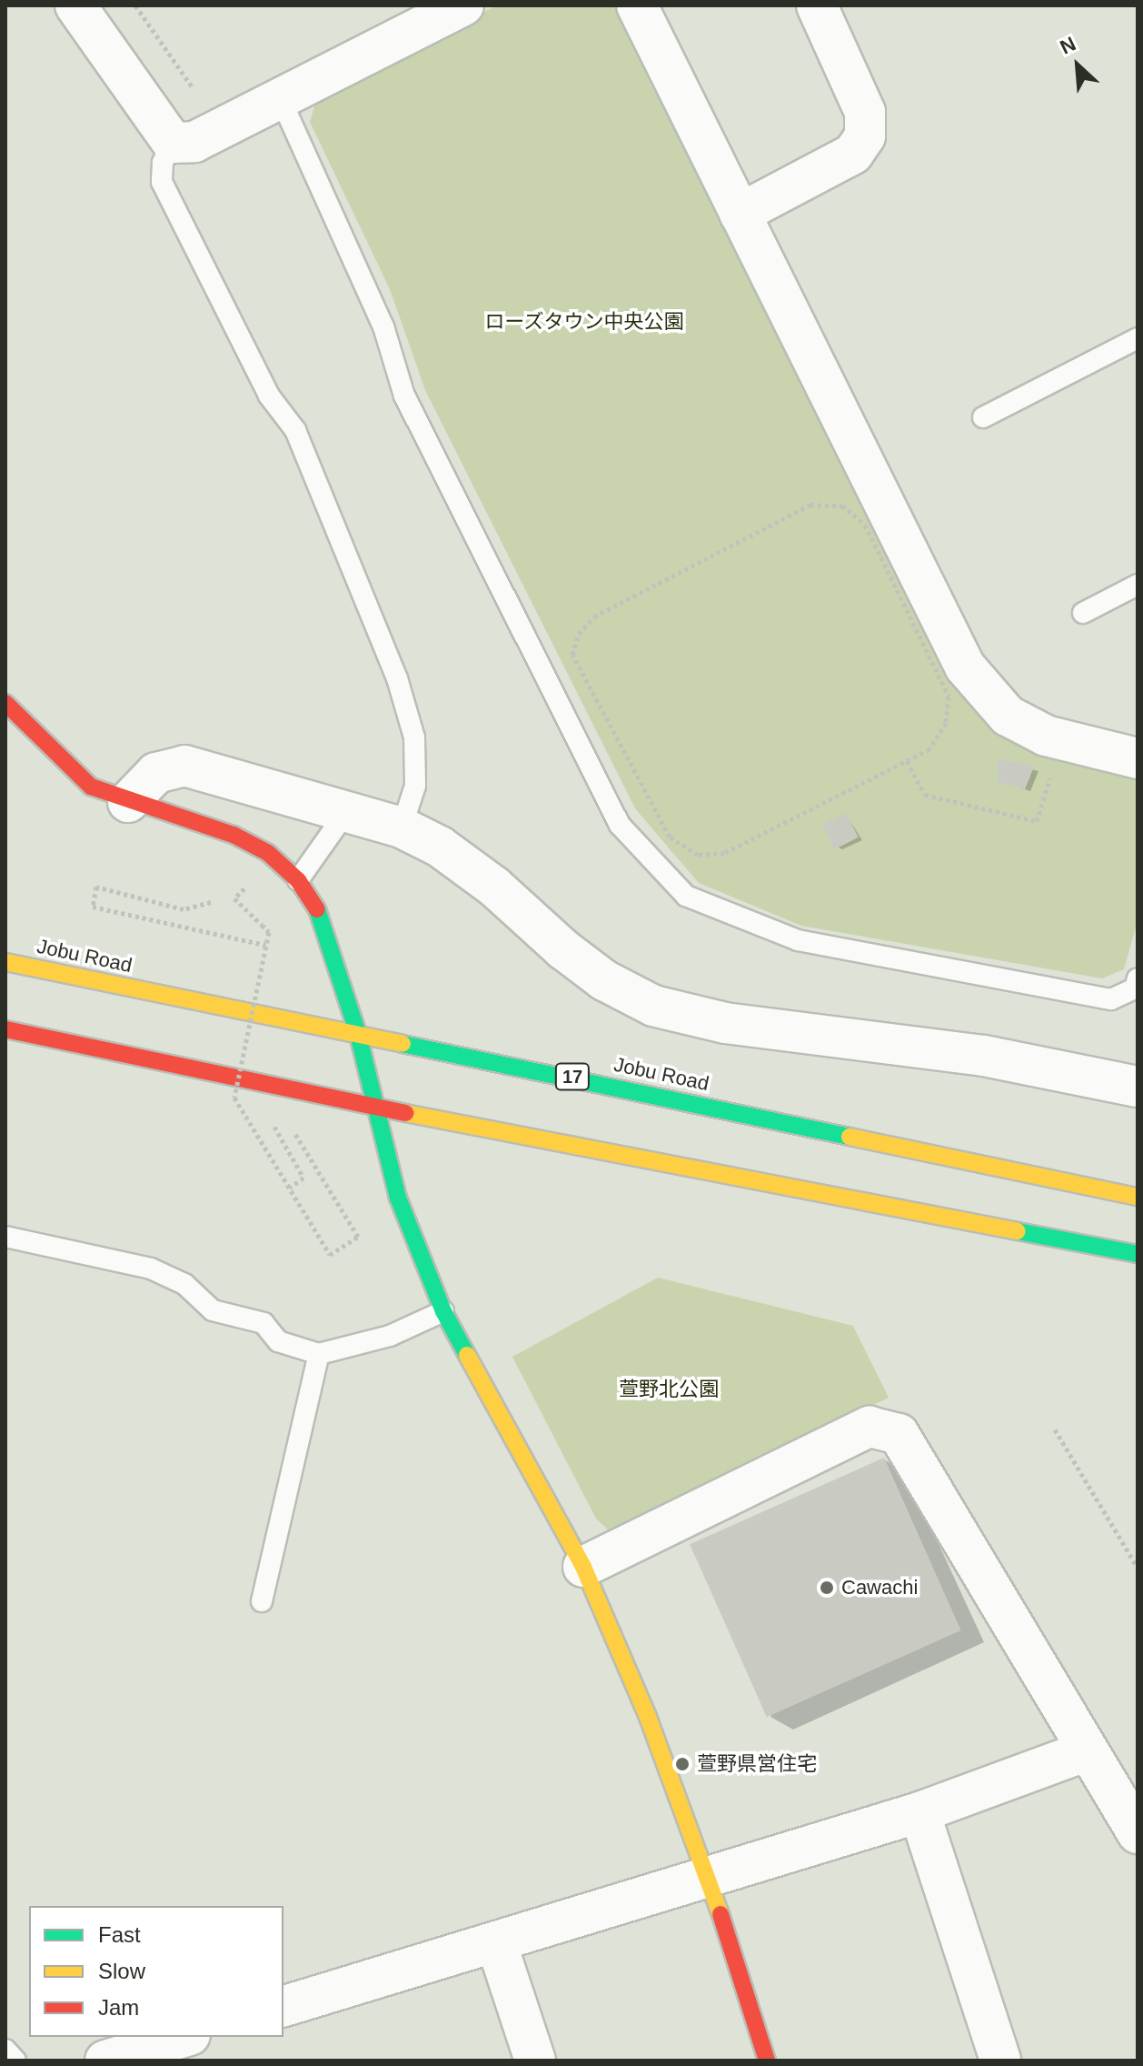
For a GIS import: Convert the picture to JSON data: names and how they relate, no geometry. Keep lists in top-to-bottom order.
{
  "streets": {
    "main road": ["Jobu Road", "17"]
  },
  "parks": ["ローズタウン中央公園", "萱野北公園"],
  "places": ["Cawachi", "萱野県営住宅"],
  "legend": ["Fast", "Slow", "Jam"],
  "north": "top left"
}
